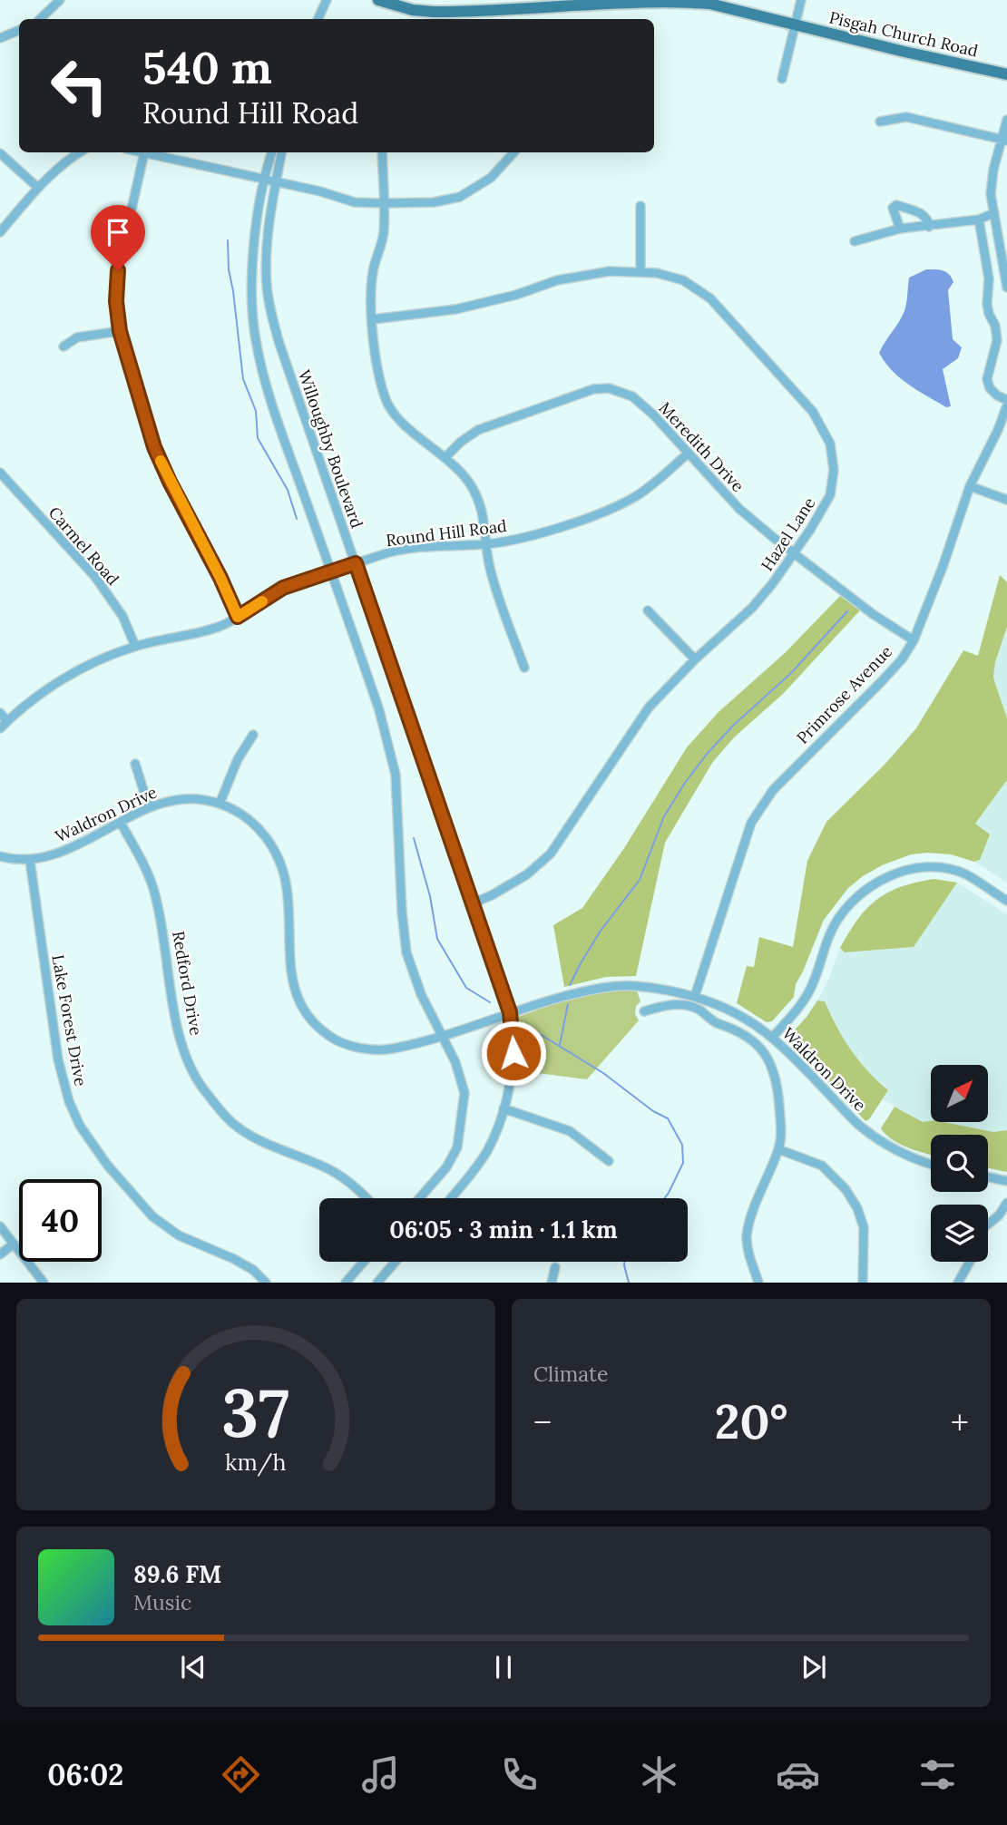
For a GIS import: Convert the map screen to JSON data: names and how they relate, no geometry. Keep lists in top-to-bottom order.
{
  "streets": {
    "main road": ["Pisgah Church Road"],
    "street": [
      "Meredith Drive",
      "Willoughby Boulevard",
      "Round Hill Road",
      "Hazel Lane",
      "Carmel Road",
      "Primrose Avenue",
      "Waldron Drive",
      "Redford Drive",
      "Lake Forest Drive"
    ]
  },
  "crossings": [
    ["Meredith Drive", "Round Hill Road"],
    ["Meredith Drive", "Hazel Lane"],
    ["Meredith Drive", "Primrose Avenue"],
    ["Willoughby Boulevard", "Round Hill Road"],
    ["Willoughby Boulevard", "Hazel Lane"],
    ["Willoughby Boulevard", "Waldron Drive"],
    ["Round Hill Road", "Carmel Road"],
    ["Primrose Avenue", "Waldron Drive"],
    ["Waldron Drive", "Redford Drive"],
    ["Waldron Drive", "Lake Forest Drive"]
  ],
  "north": "top right",
  "page": {
    "turn": ["540 m", "Round Hill Road"],
    "limit": "40",
    "trip": "06:05 · 3 min · 1.1 km",
    "tile": "Climate",
    "heat": ["−", "20°", "+"],
    "song": ["89.6 FM", "Music"],
    "tabs": "06:02",
    "gauge": ["37", "km/h"]
  }
}
